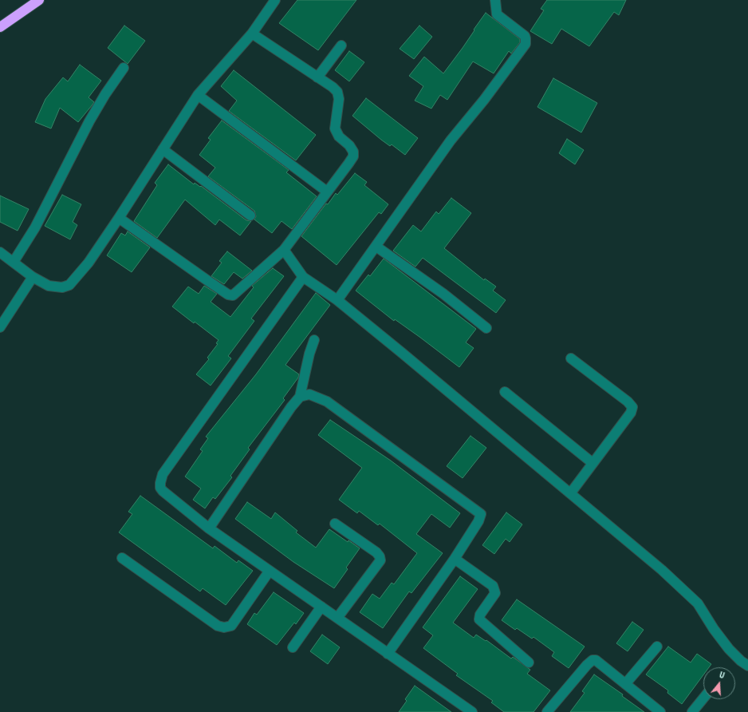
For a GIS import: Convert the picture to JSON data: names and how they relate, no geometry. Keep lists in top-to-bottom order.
{
  "north": "top"
}
